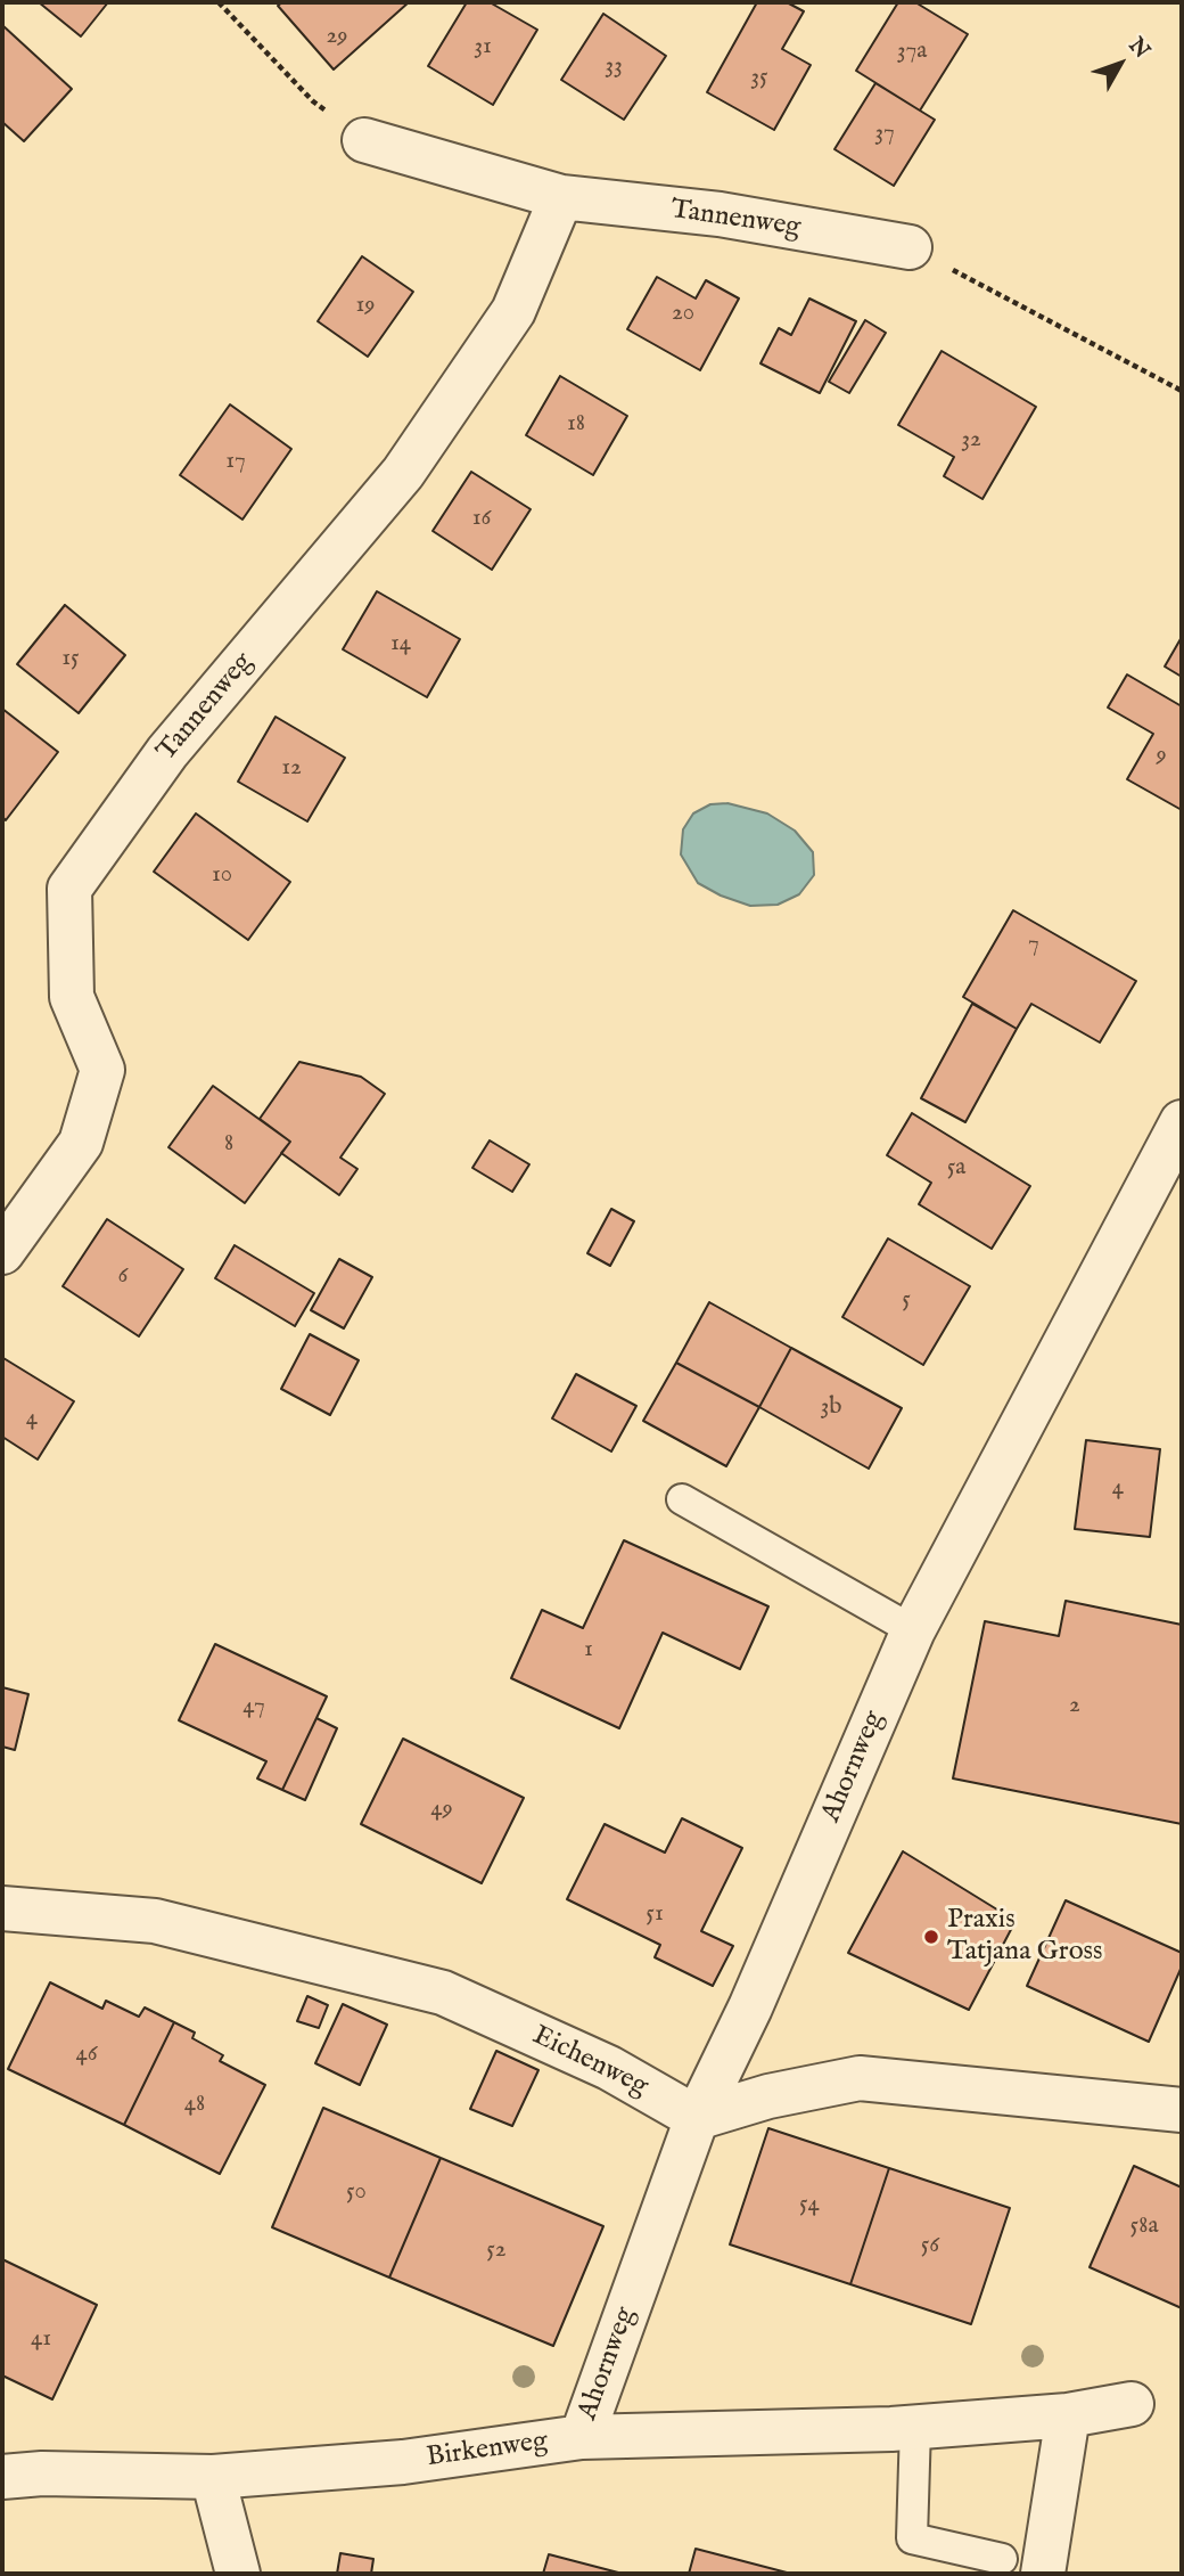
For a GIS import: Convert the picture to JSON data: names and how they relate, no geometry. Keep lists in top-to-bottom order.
{
  "streets": {
    "street": [
      "Tannenweg",
      "Ahornweg",
      "Eichenweg",
      "Birkenweg"
    ]
  },
  "crossings": [
    ["Ahornweg", "Eichenweg"],
    ["Ahornweg", "Birkenweg"]
  ],
  "places": ["Praxis Tatjana Gross"],
  "house_numbers": [
    "29",
    "31",
    "37a",
    "33",
    "35",
    "37",
    "19",
    "20",
    "18",
    "32",
    "17",
    "16",
    "14",
    "15",
    "9",
    "12",
    "10",
    "7",
    "8",
    "5a",
    "6",
    "5",
    "3b",
    "4",
    "4",
    "1",
    "2",
    "47",
    "49",
    "51",
    "46",
    "48",
    "50",
    "54",
    "58a",
    "56",
    "52",
    "41"
  ],
  "north": "top right"
}
